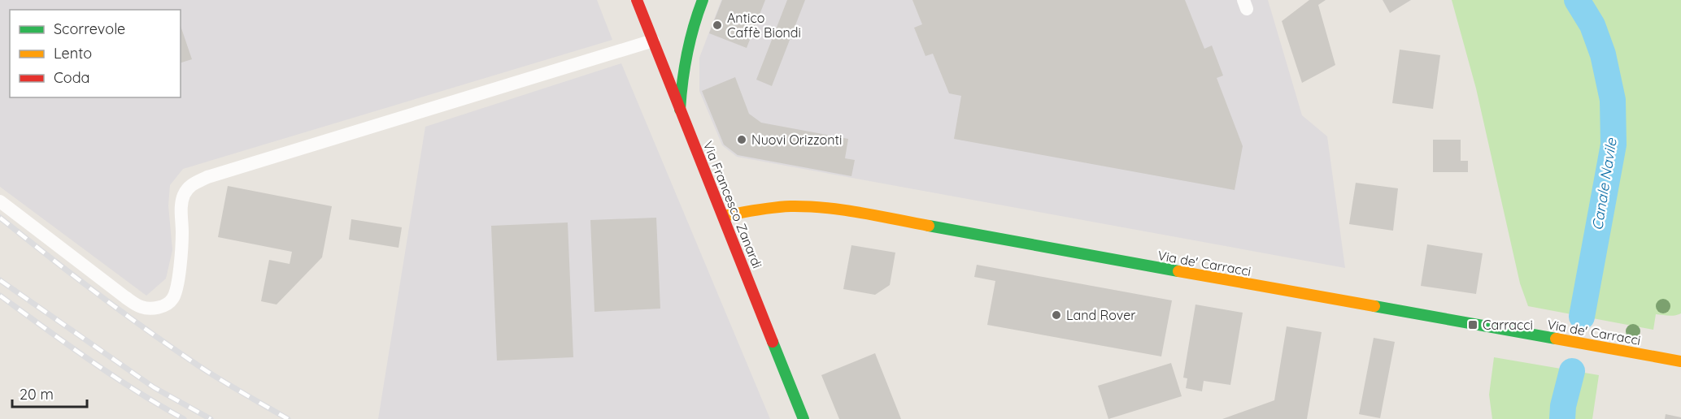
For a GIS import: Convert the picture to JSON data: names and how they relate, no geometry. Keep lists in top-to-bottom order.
{
  "streets": {
    "street": ["Via Francesco Zanardi", "Via de' Carracci"]
  },
  "crossings": [
    ["Via Francesco Zanardi", "Via de' Carracci"]
  ],
  "water": ["Canale Navile"],
  "places": {
    "other": ["Antico Caffè Biondi", "Nuovi Orizzonti", "Land Rover"],
    "transit": ["Carracci"]
  },
  "legend": ["Scorrevole", "Lento", "Coda"],
  "scale_bar": "20 m"
}
